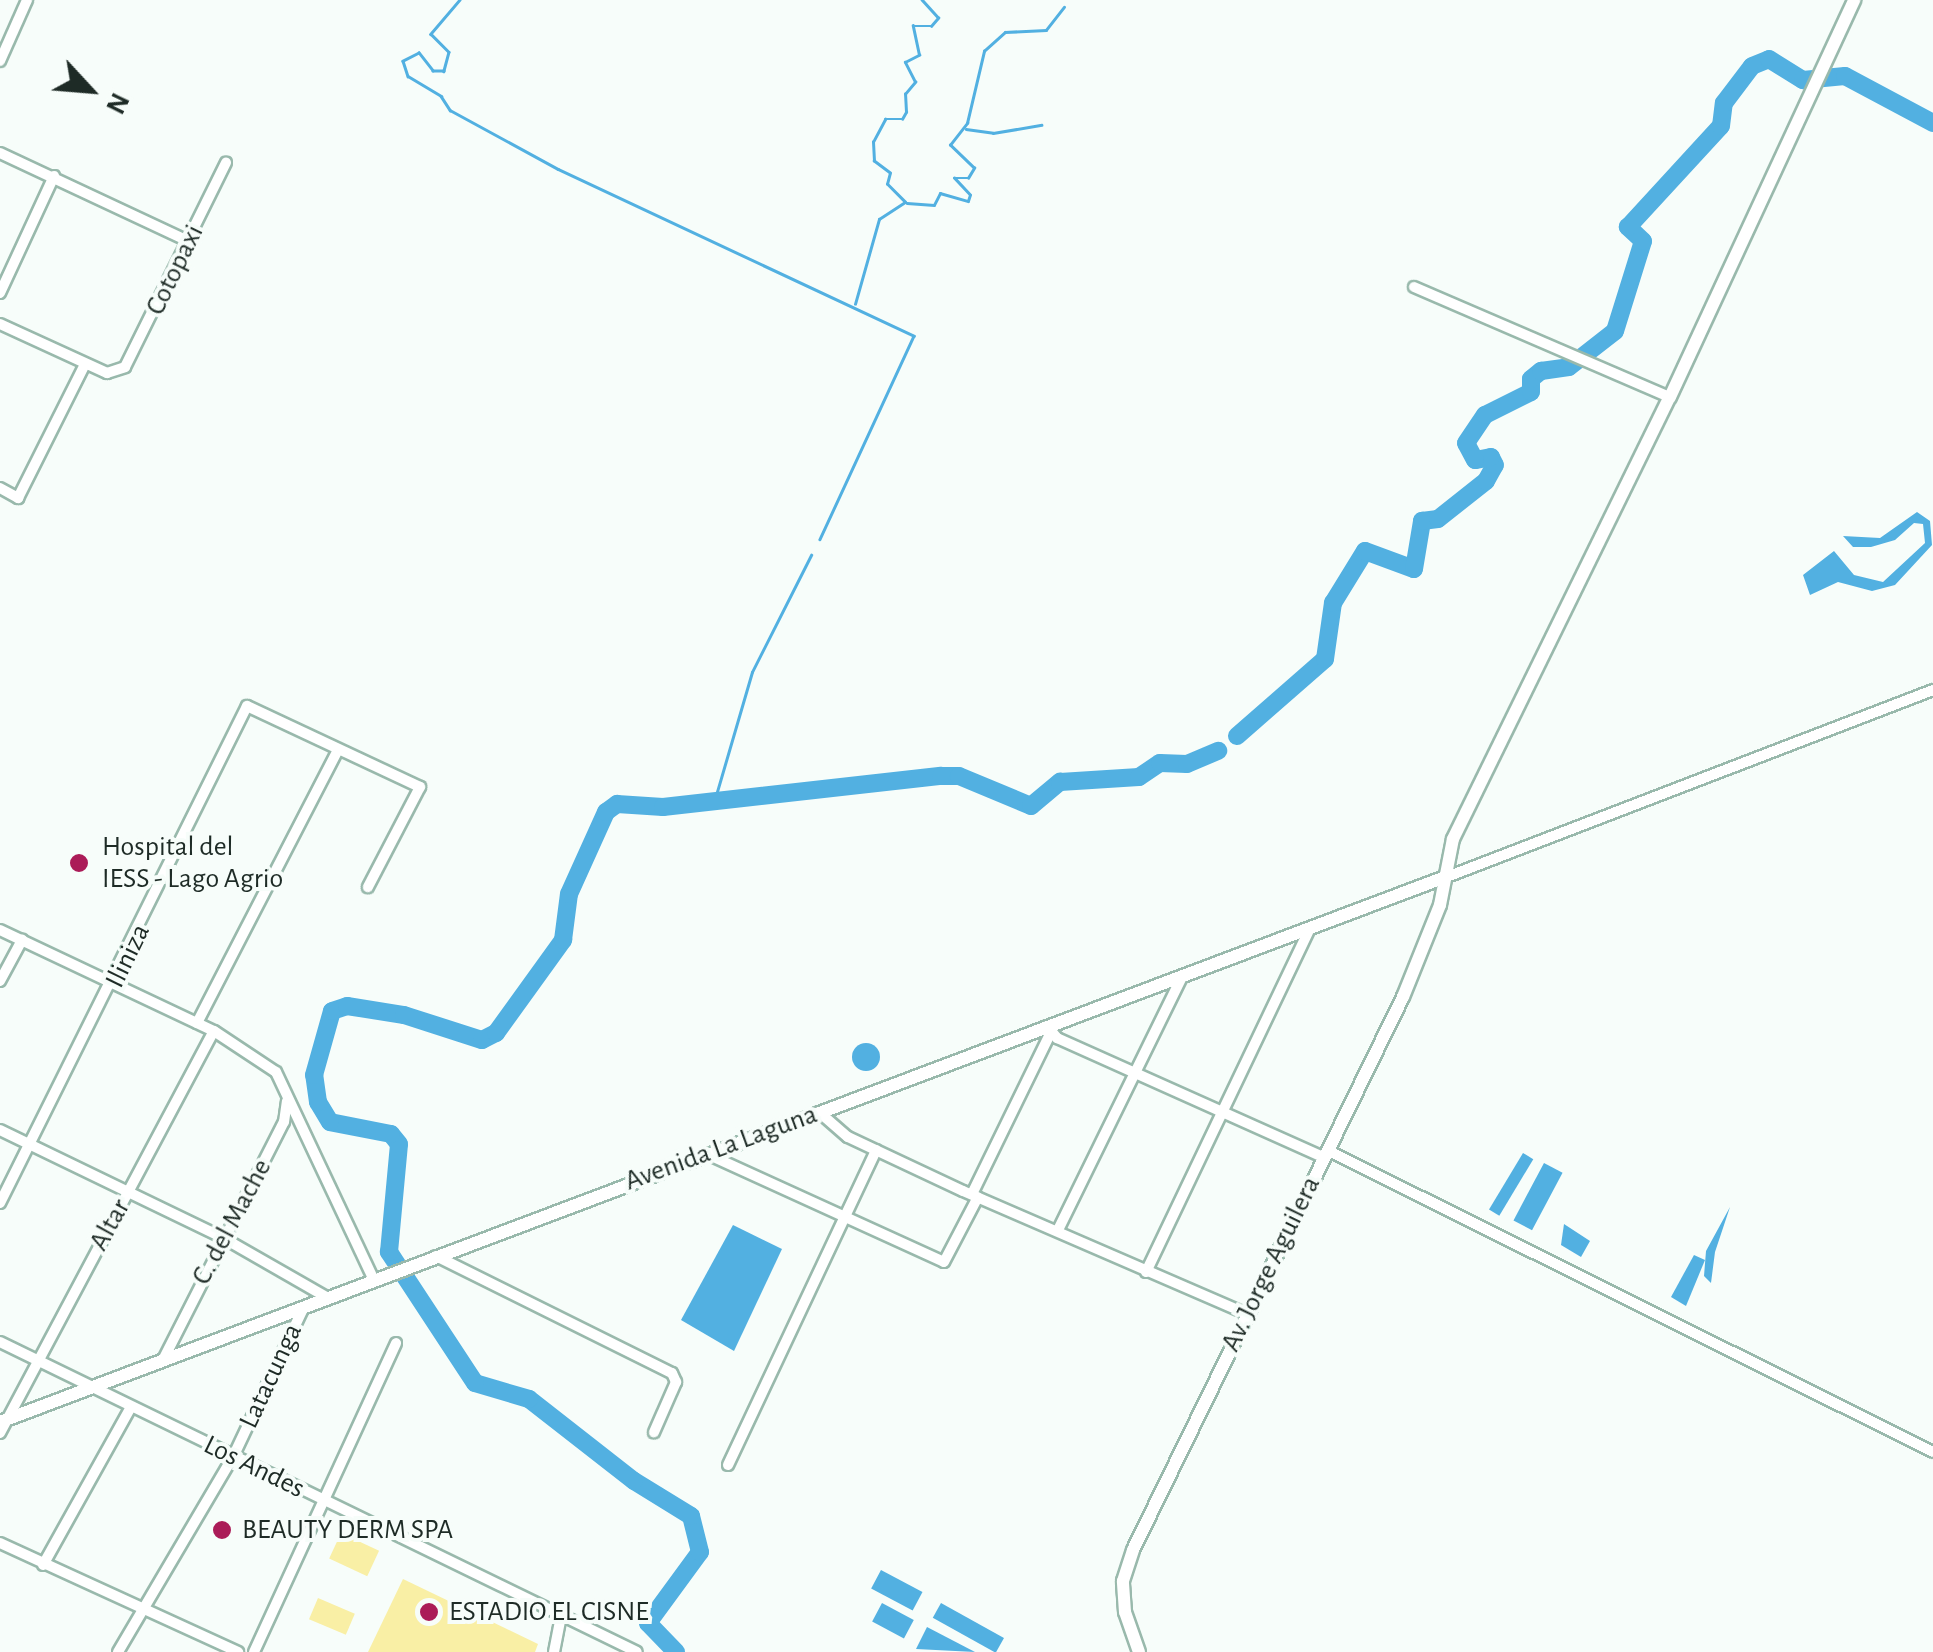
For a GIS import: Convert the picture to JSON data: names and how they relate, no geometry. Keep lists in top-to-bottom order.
{
  "streets": {
    "street": [
      "Cotopaxi",
      "Iliniza",
      "Avenida La Laguna",
      "C. del Mache",
      "Altar",
      "Av. Jorge Aguilera",
      "Latacunga",
      "Los Andes"
    ]
  },
  "crossings": [
    ["Avenida La Laguna", "C. del Mache"],
    ["Avenida La Laguna", "Altar"],
    ["Avenida La Laguna", "Av. Jorge Aguilera"],
    ["Avenida La Laguna", "Latacunga"],
    ["Avenida La Laguna", "Los Andes"],
    ["Altar", "Los Andes"],
    ["Latacunga", "Los Andes"]
  ],
  "places": ["Hospital del IESS - Lago Agrio", "BEAUTY DERM SPA", "ESTADIO EL CISNE"],
  "north": "bottom right"
}
